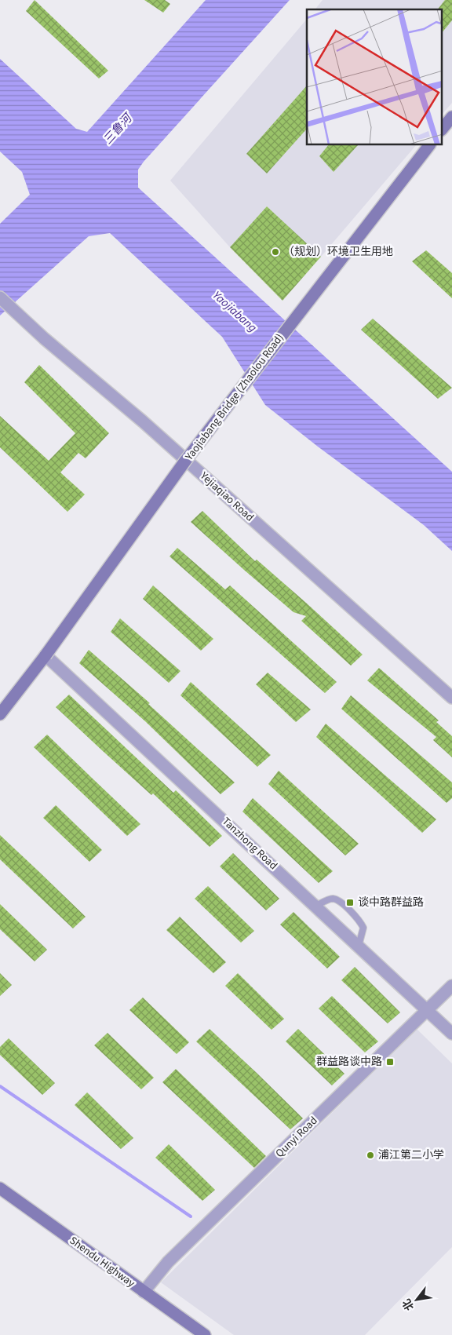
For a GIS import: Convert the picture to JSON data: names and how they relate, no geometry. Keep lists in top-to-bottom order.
{
  "streets": {
    "street": [
      "Yaojiabang Bridge (Zhaolou Road)",
      "Yejiaqiao Road",
      "Tanzhong Road",
      "Qunyi Road",
      "Shendu Highway"
    ]
  },
  "crossings": [
    ["Yaojiabang Bridge (Zhaolou Road)", "Tanzhong Road"],
    ["Tanzhong Road", "Qunyi Road"],
    ["Qunyi Road", "Shendu Highway"]
  ],
  "water": ["三鲁河", "Yaojiabang"],
  "places": {
    "other": ["（规划）环境卫生用地", "浦江第二小学"],
    "transit": ["谈中路群益路", "群益路谈中路"]
  },
  "north": "bottom left"
}
